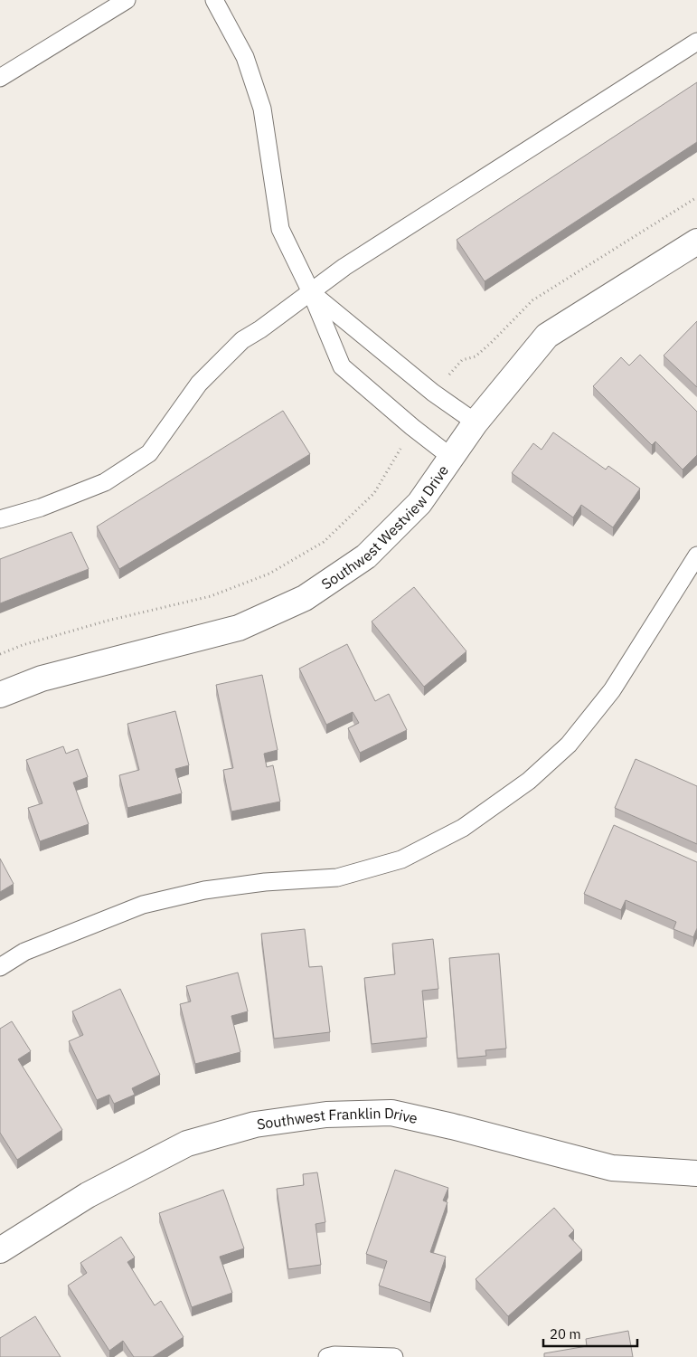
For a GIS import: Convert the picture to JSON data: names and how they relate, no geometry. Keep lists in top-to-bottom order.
{
  "streets": {
    "street": ["Southwest Westview Drive", "Southwest Franklin Drive"]
  },
  "scale_bar": "20 m"
}
